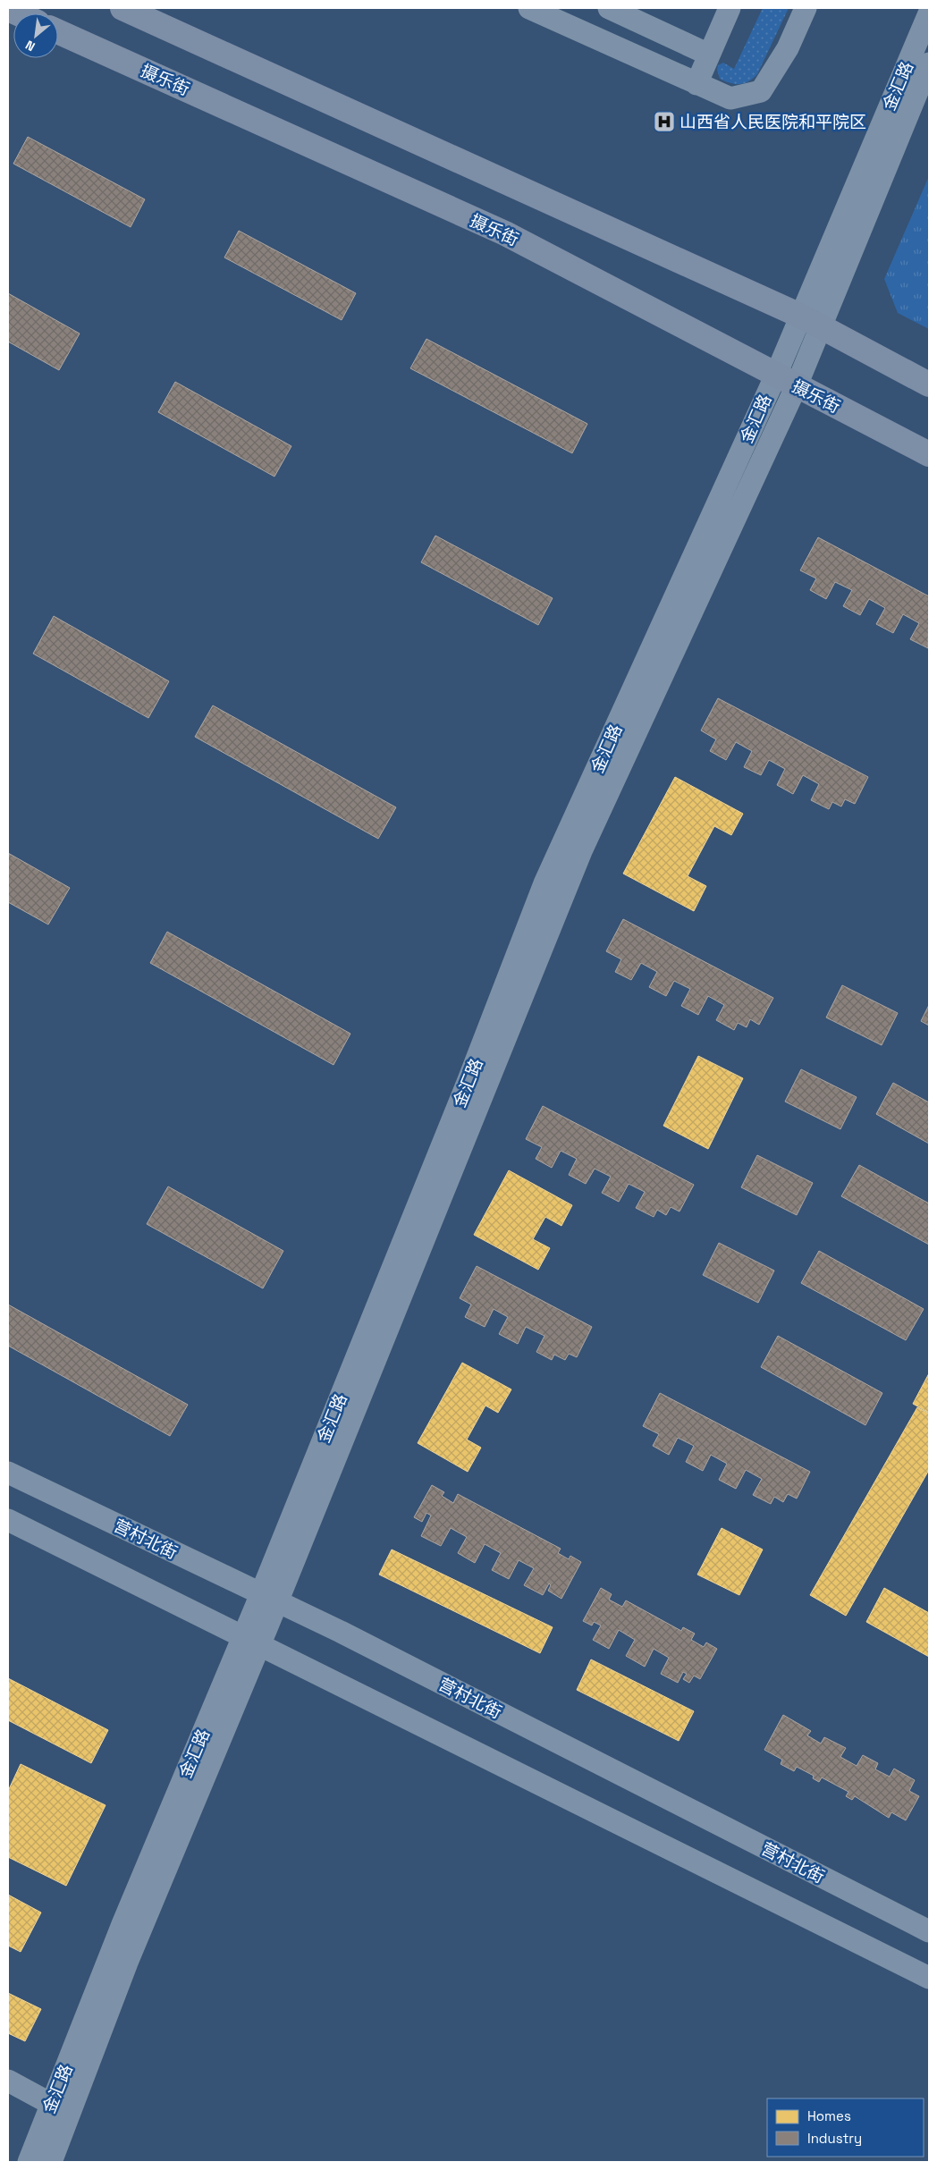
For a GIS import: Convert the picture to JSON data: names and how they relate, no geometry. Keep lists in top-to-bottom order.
{
  "streets": {
    "main road": ["摄乐街"],
    "street": ["金汇路", "营村北街"]
  },
  "crossings": [
    ["摄乐街", "金汇路"],
    ["金汇路", "营村北街"]
  ],
  "places": {
    "hospital": ["山西省人民医院和平院区"]
  },
  "legend": ["Homes", "Industry"],
  "north": "bottom left"
}
